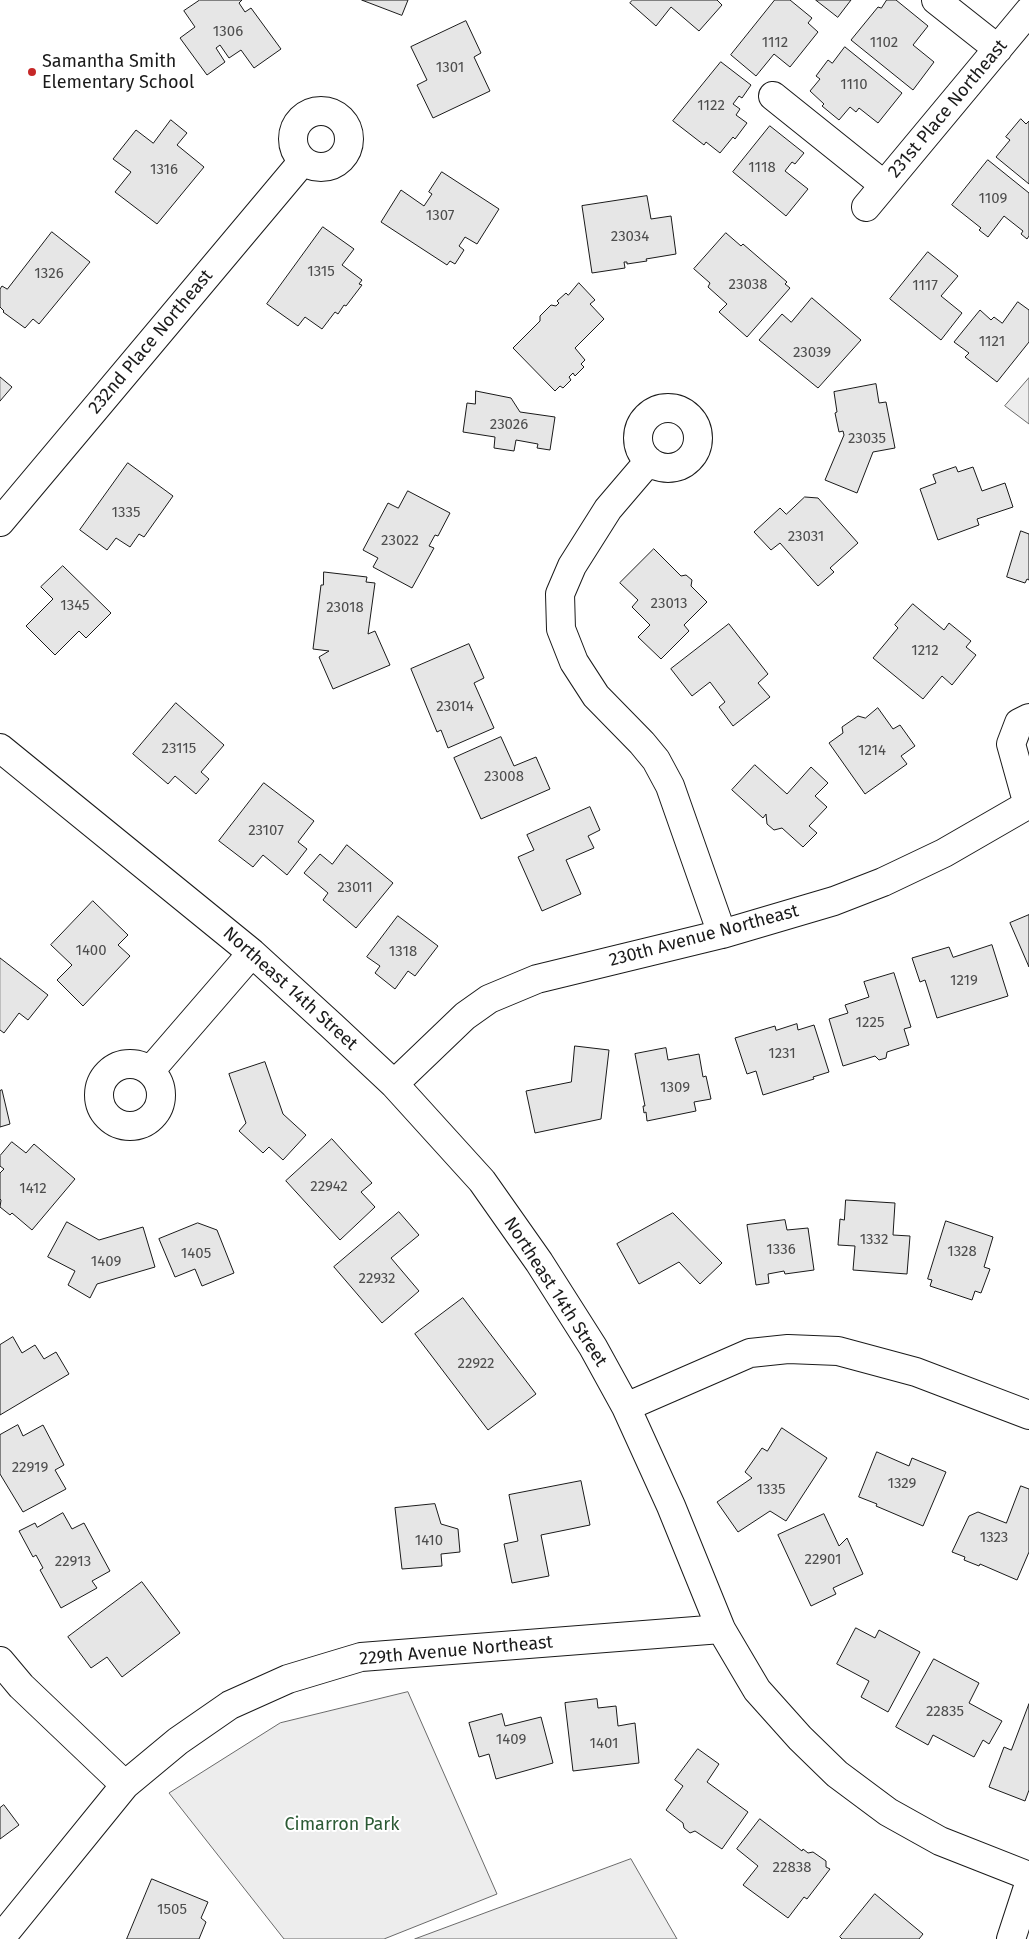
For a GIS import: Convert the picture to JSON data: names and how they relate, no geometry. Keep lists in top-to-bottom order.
{
  "streets": {
    "street": [
      "231st Place Northeast",
      "232nd Place Northeast",
      "230th Avenue Northeast",
      "Northeast 14th Street",
      "229th Avenue Northeast"
    ]
  },
  "crossings": [
    ["230th Avenue Northeast", "Northeast 14th Street"],
    ["Northeast 14th Street", "229th Avenue Northeast"]
  ],
  "parks": ["Cimarron Park"],
  "places": ["Samantha Smith Elementary School"],
  "house_numbers": [
    "1306",
    "1112",
    "1102",
    "1301",
    "1110",
    "1122",
    "1118",
    "1316",
    "1109",
    "1307",
    "23034",
    "1315",
    "1326",
    "23038",
    "1117",
    "1121",
    "23039",
    "23026",
    "23035",
    "1335",
    "23031",
    "23022",
    "23013",
    "1345",
    "23018",
    "1212",
    "23014",
    "23115",
    "1214",
    "23008",
    "23107",
    "23011",
    "1400",
    "1318",
    "1219",
    "1225",
    "1231",
    "1309",
    "22942",
    "1412",
    "1332",
    "1336",
    "1328",
    "1405",
    "1409",
    "22932",
    "22922",
    "22919",
    "1329",
    "1335",
    "1323",
    "1410",
    "22901",
    "22913",
    "22835",
    "1409",
    "1401",
    "22838",
    "1505"
  ]
}
